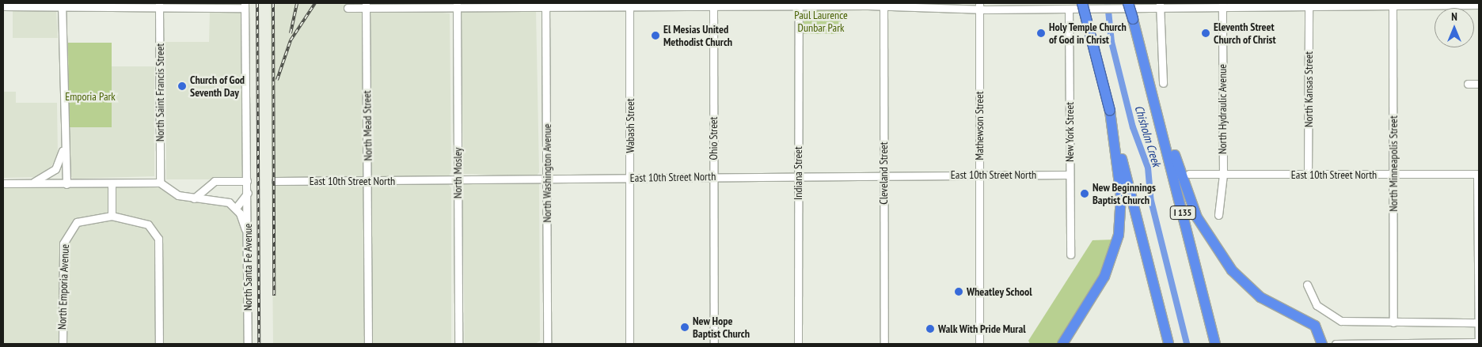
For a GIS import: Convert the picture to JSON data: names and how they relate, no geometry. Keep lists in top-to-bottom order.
{
  "streets": {
    "highway": ["I 135"],
    "street": [
      "North Kansas Street",
      "North Saint Francis Street",
      "North Hydraulic Avenue",
      "North Mead Street",
      "Wabash Street",
      "Mathewson Street",
      "New York Street",
      "Ohio Street",
      "North Minneapolis Street",
      "North Mosley",
      "North Washington Avenue",
      "Indiana Street",
      "Cleveland Street",
      "East 10th Street North",
      "North Santa Fe Avenue",
      "North Emporia Avenue"
    ]
  },
  "crossings": [
    ["North Kansas Street", "East 10th Street North"],
    ["North Hydraulic Avenue", "East 10th Street North"],
    ["North Mead Street", "East 10th Street North"],
    ["Wabash Street", "East 10th Street North"],
    ["Mathewson Street", "East 10th Street North"],
    ["New York Street", "East 10th Street North"],
    ["Ohio Street", "East 10th Street North"],
    ["North Minneapolis Street", "East 10th Street North"],
    ["North Mosley", "East 10th Street North"],
    ["North Washington Avenue", "East 10th Street North"],
    ["Indiana Street", "East 10th Street North"],
    ["Cleveland Street", "East 10th Street North"]
  ],
  "water": ["Chisholm Creek"],
  "parks": ["Paul Laurence Dunbar Park", "Emporia Park"],
  "places": [
    "Holy Temple Church of God in Christ",
    "Eleventh Street Church of Christ",
    "El Mesias United Methodist Church",
    "Church of God Seventh Day",
    "New Beginnings Baptist Church",
    "Wheatley School",
    "New Hope Baptist Church",
    "Walk With Pride Mural"
  ],
  "north": "top"
}
